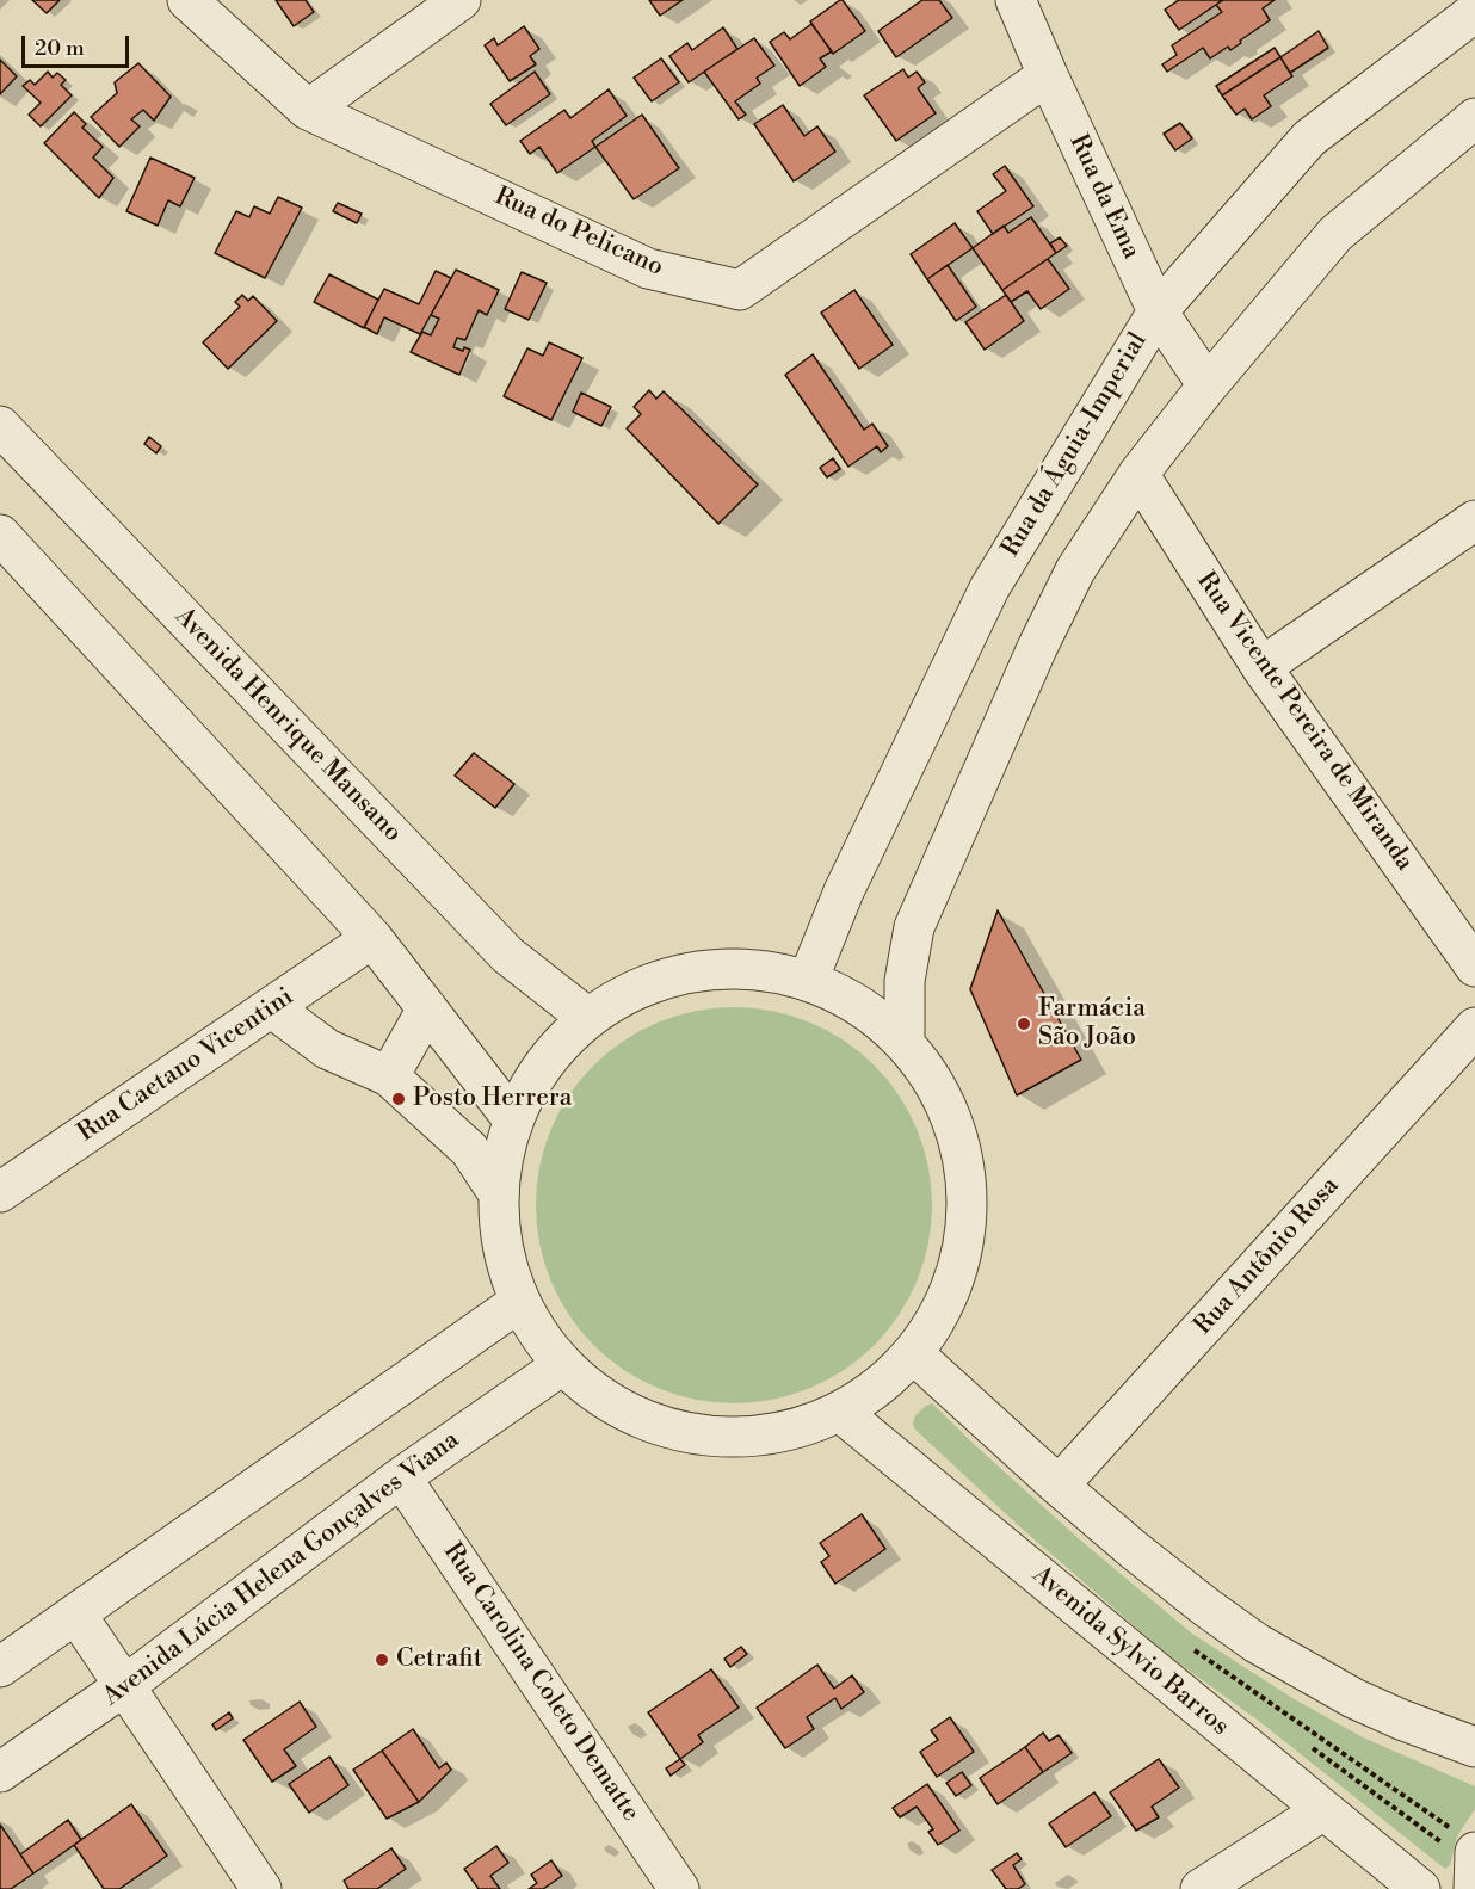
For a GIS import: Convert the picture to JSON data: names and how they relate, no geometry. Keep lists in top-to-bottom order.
{
  "streets": {
    "street": [
      "Rua da Ema",
      "Rua do Pelicano",
      "Rua da Águia-Imperial",
      "Rua Vicente Pereira de Miranda",
      "Avenida Henrique Mansano",
      "Rua Caetano Vicentini",
      "Rua Antônio Rosa",
      "Avenida Lúcia Helena Gonçalves Viana",
      "Avenida Sylvio Barros",
      "Rua Carolina Coleto Dematte"
    ]
  },
  "crossings": [
    ["Rua da Ema", "Rua do Pelicano"],
    ["Rua da Ema", "Rua da Águia-Imperial"],
    ["Avenida Lúcia Helena Gonçalves Viana", "Rua Carolina Coleto Dematte"]
  ],
  "places": ["Farmácia São João", "Posto Herrera", "Cetrafit"],
  "scale_bar": "20 m"
}
